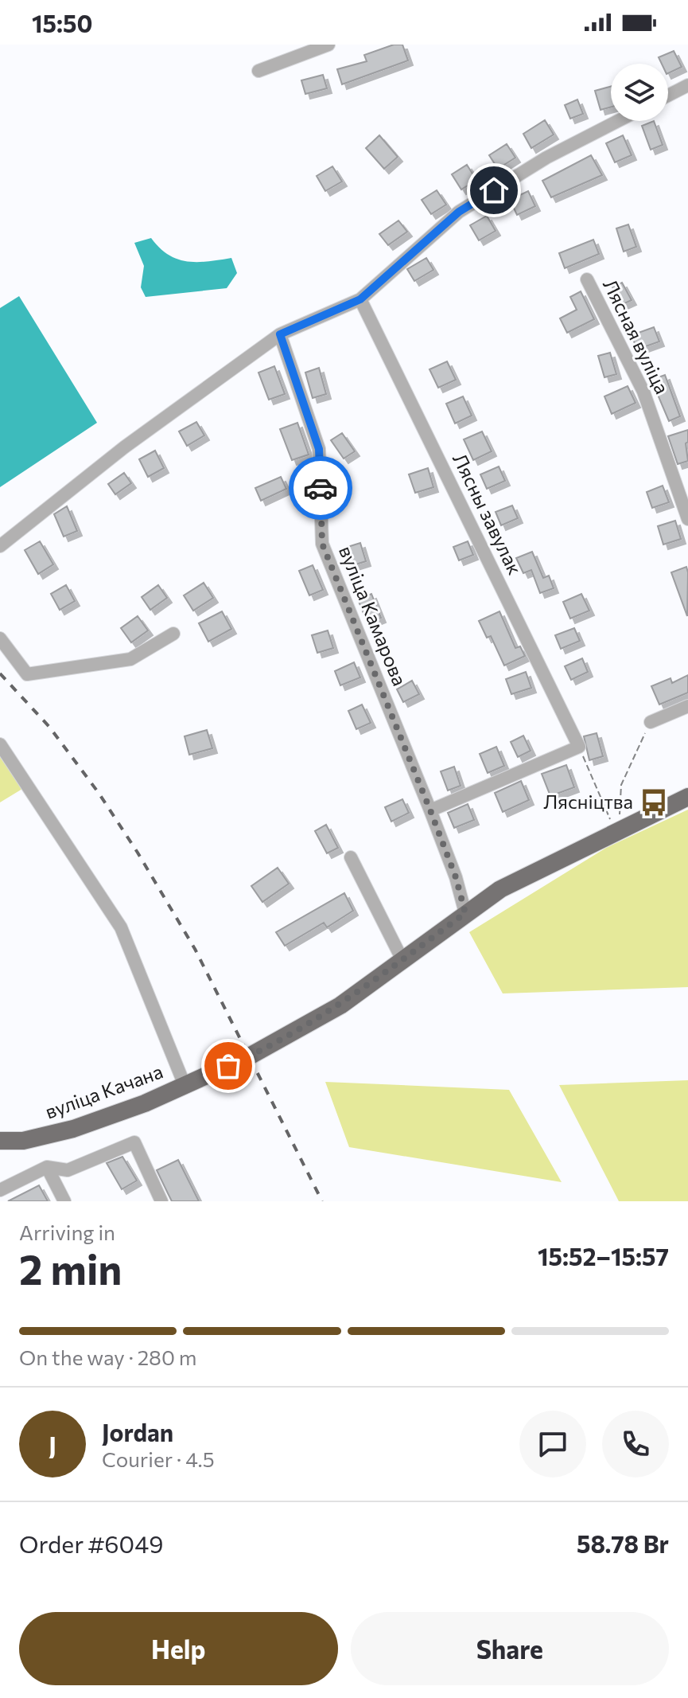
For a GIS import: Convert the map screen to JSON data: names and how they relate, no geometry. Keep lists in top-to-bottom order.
{
  "streets": {
    "main road": ["вуліца Качана"],
    "street": ["Лясная вуліца", "Лясны завулак", "вуліца Камарова"]
  },
  "crossings": [
    ["вуліца Камарова", "вуліца Качана"]
  ],
  "places": {
    "bus stop": ["Лясніцтва"]
  },
  "page": {
    "status": "15:50",
    "heading": ["2 min", "Arriving in", "15:52–15:57"],
    "panel": [
      "Jordan",
      "Courier · 4.5",
      "Order #6049",
      "58.78 Br"
    ],
    "bar": "On the way · 280 m",
    "round": "J",
    "buttons": ["Help", "Share"]
  }
}
